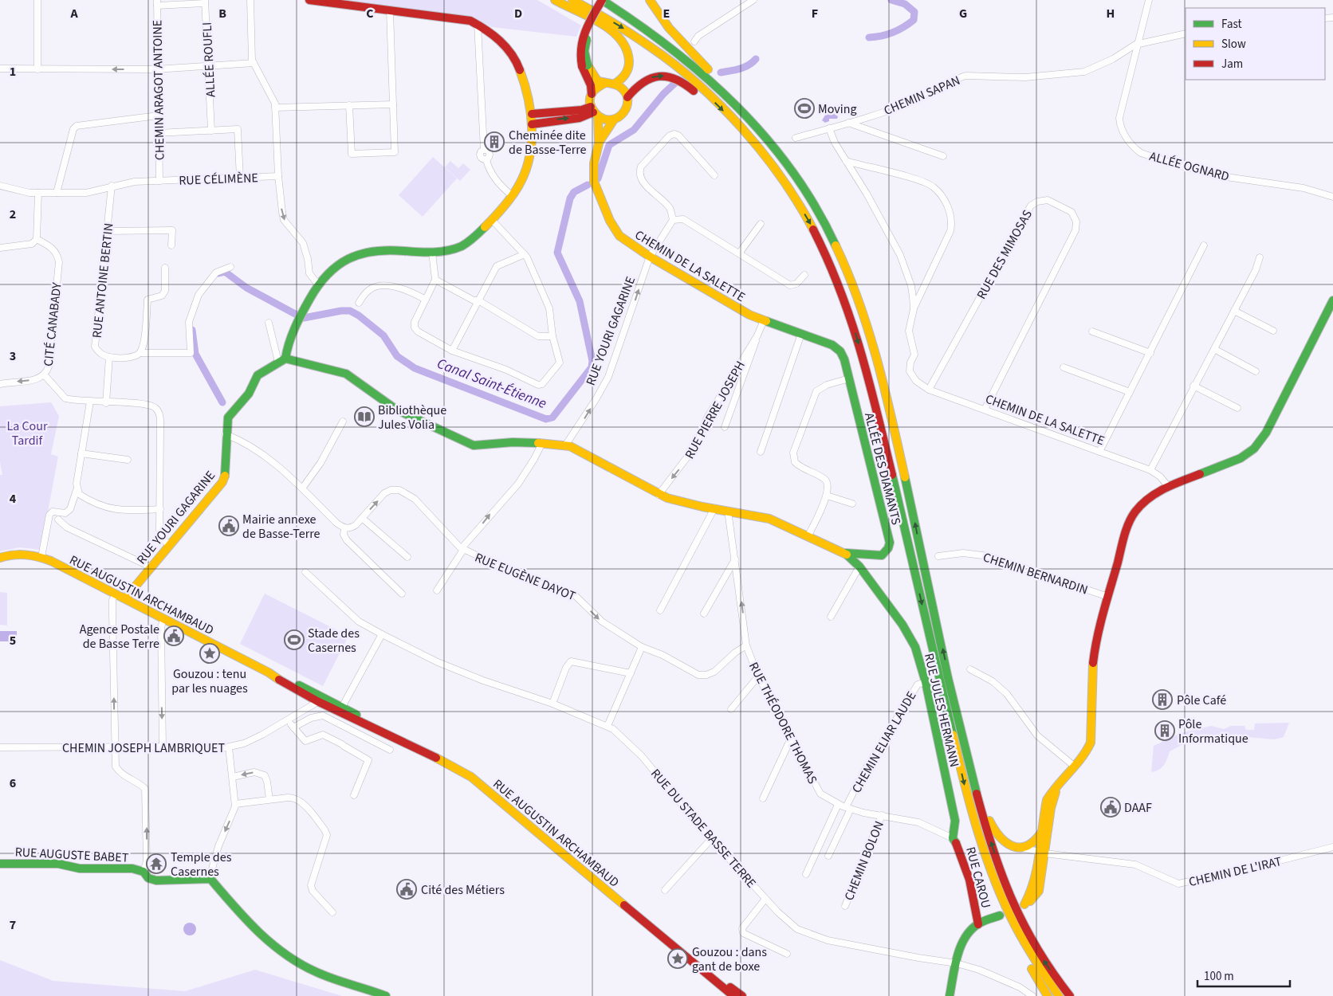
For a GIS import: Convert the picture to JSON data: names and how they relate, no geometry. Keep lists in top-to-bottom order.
{
  "streets": {
    "main road": [
      "CHEMIN DE LA SALETTE",
      "RUE YOURI GAGARINE",
      "ALLÉE DES DIAMANTS",
      "RUE AUGUSTIN ARCHAMBAUD",
      "RUE JULES HERMANN",
      "RUE AUGUSTE BABET",
      "RUE CAROU"
    ],
    "street": [
      "ALLÉE ROUFLI",
      "CHEMIN ARAGOT ANTOINE",
      "CHEMIN SAPAN",
      "ALLÉE OGNARD",
      "RUE CÉLIMÈNE",
      "RUE DES MIMOSAS",
      "RUE ANTOINE BERTIN",
      "CITÉ CANABADY",
      "RUE PIERRE JOSEPH",
      "CHEMIN BERNARDIN",
      "RUE EUGÈNE DAYOT",
      "RUE THÉODORE THOMAS",
      "CHEMIN ELIAR LAUDE",
      "CHEMIN JOSEPH LAMBRIQUET",
      "RUE DU STADE BASSE TERRE",
      "CHEMIN BOLON",
      "CHEMIN DE L'IRAT"
    ]
  },
  "crossings": [
    ["CHEMIN ARAGOT ANTOINE", "RUE CÉLIMÈNE"],
    ["CHEMIN SAPAN", "ALLÉE OGNARD"],
    ["RUE CÉLIMÈNE", "RUE ANTOINE BERTIN"],
    ["RUE DES MIMOSAS", "CHEMIN DE LA SALETTE"],
    ["CHEMIN DE LA SALETTE", "RUE YOURI GAGARINE"],
    ["CHEMIN DE LA SALETTE", "RUE PIERRE JOSEPH"],
    ["CHEMIN DE LA SALETTE", "ALLÉE DES DIAMANTS"],
    ["RUE YOURI GAGARINE", "RUE AUGUSTIN ARCHAMBAUD"],
    ["RUE YOURI GAGARINE", "RUE JULES HERMANN"],
    ["RUE PIERRE JOSEPH", "RUE JULES HERMANN"],
    ["ALLÉE DES DIAMANTS", "RUE JULES HERMANN"],
    ["RUE EUGÈNE DAYOT", "RUE THÉODORE THOMAS"],
    ["RUE AUGUSTIN ARCHAMBAUD", "CHEMIN JOSEPH LAMBRIQUET"],
    ["RUE JULES HERMANN", "RUE THÉODORE THOMAS"],
    ["RUE JULES HERMANN", "CHEMIN ELIAR LAUDE"],
    ["RUE JULES HERMANN", "RUE CAROU"],
    ["RUE THÉODORE THOMAS", "CHEMIN ELIAR LAUDE"],
    ["RUE THÉODORE THOMAS", "CHEMIN BOLON"],
    ["RUE THÉODORE THOMAS", "RUE CAROU"]
  ],
  "one_way": ["RUE YOURI GAGARINE", "RUE EUGÈNE DAYOT"],
  "water": ["Canal Saint-Étienne"],
  "parks": ["La Cour Tardif"],
  "places": {
    "sports": ["Moving", "Stade des Casernes"],
    "building": ["Cheminée dite de Basse-Terre", "Pôle Café", "Pôle Informatique"],
    "library": ["Bibliothèque Jules Volia"],
    "public building": [
      "Mairie annexe de Basse-Terre",
      "Agence Postale de Basse Terre",
      "DAAF",
      "Cité des Métiers"
    ],
    "place": ["Gouzou : tenu par les nuages", "Gouzou : dans gant de boxe"],
    "temple": ["Temple des Casernes"]
  },
  "legend": ["Fast", "Slow", "Jam"],
  "scale_bar": "100 m",
  "grid": {
    "columns": [
      "A",
      "B",
      "C",
      "D",
      "E",
      "F",
      "G",
      "H"
    ],
    "rows": [
      "1",
      "2",
      "3",
      "4",
      "5",
      "6",
      "7"
    ]
  }
}
